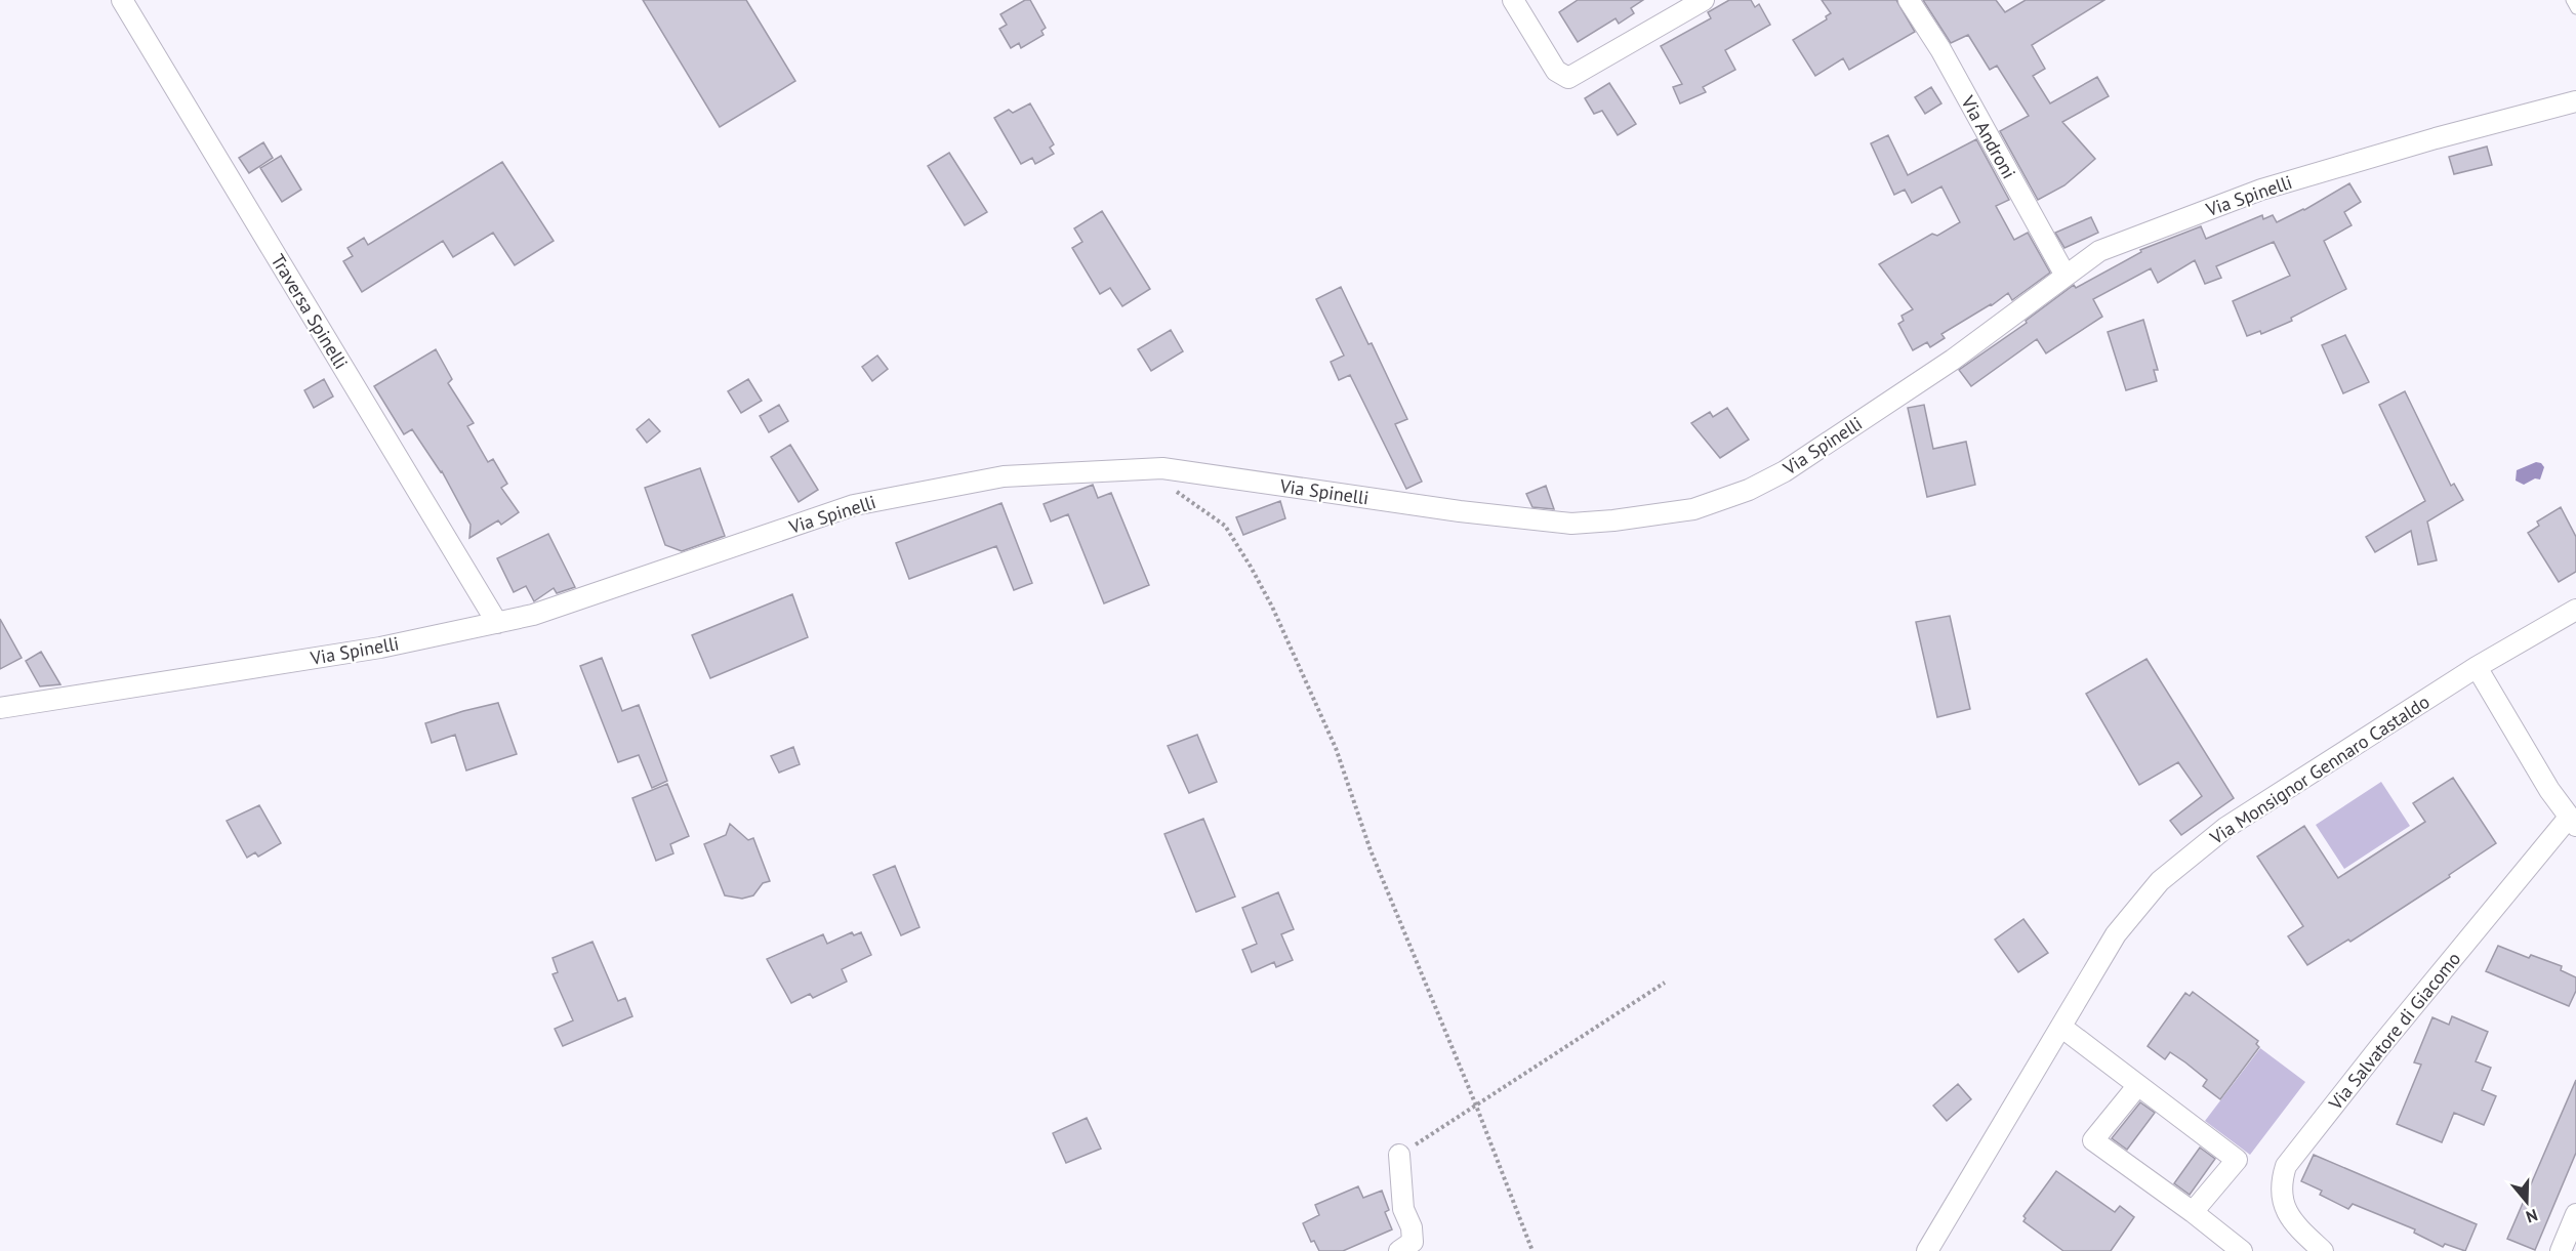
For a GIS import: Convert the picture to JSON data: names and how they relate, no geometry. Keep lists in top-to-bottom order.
{
  "streets": {
    "street": [
      "Via Androni",
      "Via Spinelli",
      "Traversa Spinelli",
      "Via Monsignor Gennaro Castaldo",
      "Via Salvatore di Giacomo"
    ]
  },
  "crossings": [
    ["Via Androni", "Via Spinelli"],
    ["Via Spinelli", "Traversa Spinelli"],
    ["Via Monsignor Gennaro Castaldo", "Via Salvatore di Giacomo"]
  ],
  "north": "bottom"
}
